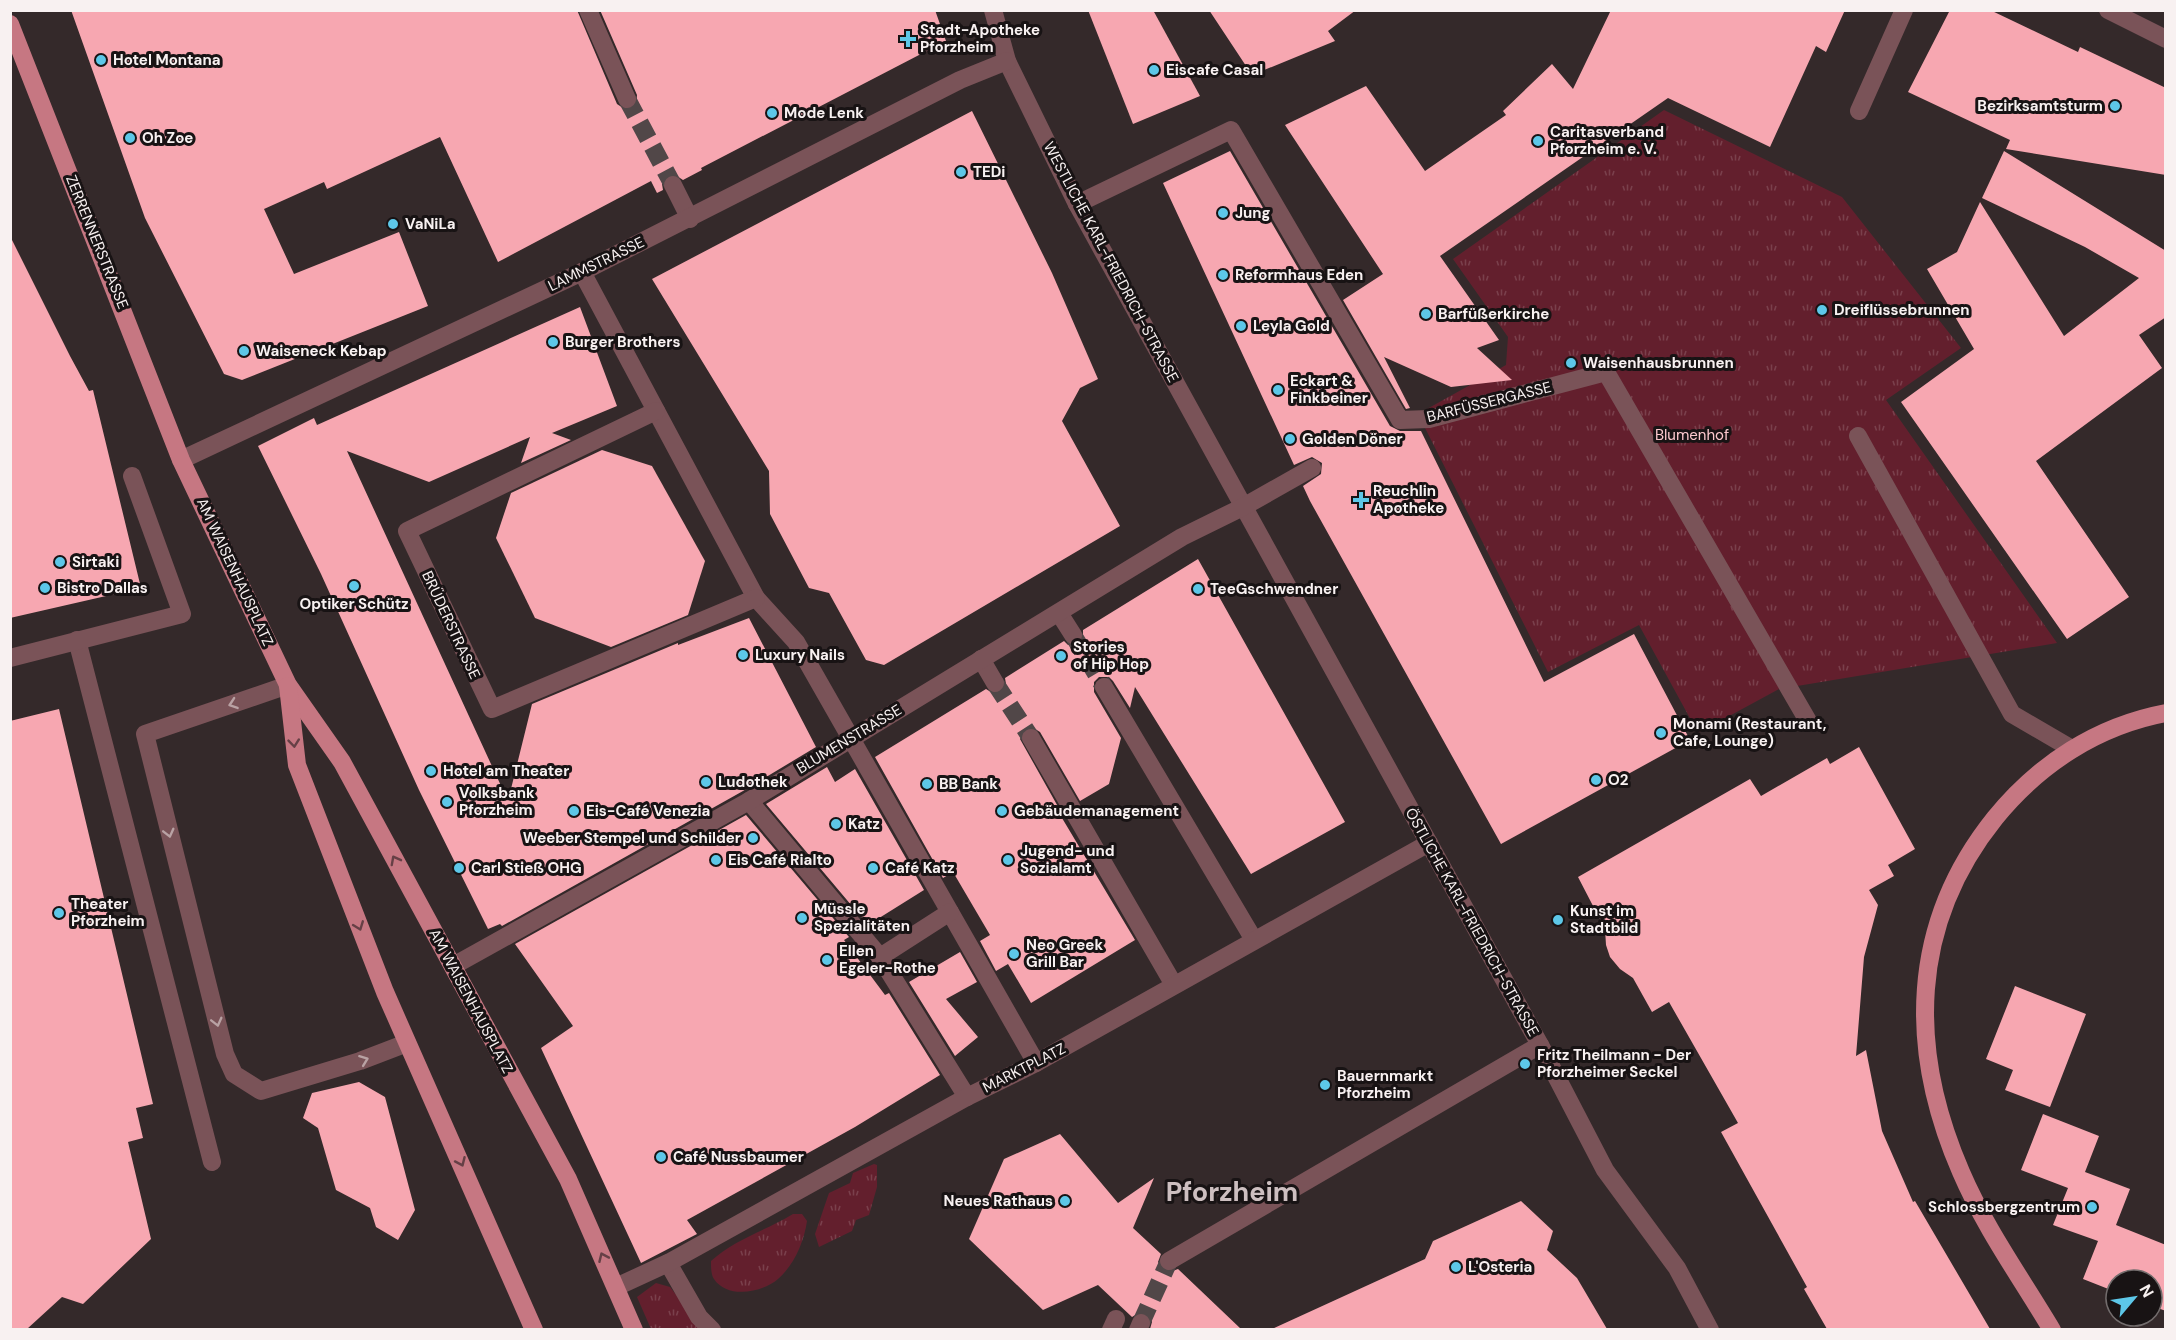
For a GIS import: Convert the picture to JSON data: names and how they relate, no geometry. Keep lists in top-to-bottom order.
{
  "streets": {
    "main road": ["ZERRENNERSTRASSE", "AM WAISENHAUSPLATZ"],
    "street": [
      "WESTLICHE KARL-FRIEDRICH-STRASSE",
      "LAMMSTRASSE",
      "BARFÜSSERGASSE",
      "BRÜDERSTRASSE",
      "BLUMENSTRASSE",
      "ÖSTLICHE KARL-FRIEDRICH-STRASSE",
      "MARKTPLATZ"
    ]
  },
  "crossings": [
    ["ZERRENNERSTRASSE", "LAMMSTRASSE"],
    ["ZERRENNERSTRASSE", "AM WAISENHAUSPLATZ"],
    ["WESTLICHE KARL-FRIEDRICH-STRASSE", "LAMMSTRASSE"],
    ["WESTLICHE KARL-FRIEDRICH-STRASSE", "BARFÜSSERGASSE"],
    ["WESTLICHE KARL-FRIEDRICH-STRASSE", "BLUMENSTRASSE"],
    ["WESTLICHE KARL-FRIEDRICH-STRASSE", "ÖSTLICHE KARL-FRIEDRICH-STRASSE"],
    ["LAMMSTRASSE", "AM WAISENHAUSPLATZ"],
    ["AM WAISENHAUSPLATZ", "BLUMENSTRASSE"],
    ["AM WAISENHAUSPLATZ", "MARKTPLATZ"],
    ["ÖSTLICHE KARL-FRIEDRICH-STRASSE", "MARKTPLATZ"]
  ],
  "districts": ["Pforzheim"],
  "parks": ["Blumenhof"],
  "places": {
    "health": ["Stadt-Apotheke Pforzheim", "Reuchlin Apotheke"],
    "other": [
      "Hotel Montana",
      "Eiscafe Casal",
      "Bezirksamtsturm",
      "Mode Lenk",
      "Oh Zoe",
      "Caritasverband Pforzheim e. V.",
      "TEDi",
      "Jung",
      "VaNiLa",
      "Reformhaus Eden",
      "Dreiflüssebrunnen",
      "Barfüßerkirche",
      "Leyla Gold",
      "Burger Brothers",
      "Waiseneck Kebap",
      "Waisenhausbrunnen",
      "Eckart & Finkbeiner",
      "Golden Döner",
      "Sirtaki",
      "Optiker Schütz",
      "Bistro Dallas",
      "TeeGschwendner",
      "Luxury Nails",
      "Stories of Hip Hop",
      "Monami (Restaurant, Cafe, Lounge)",
      "Hotel am Theater",
      "O2",
      "Ludothek",
      "BB Bank",
      "Volksbank Pforzheim",
      "Eis-Café Venezia",
      "Gebäudemanagement",
      "Katz",
      "Weeber Stempel und Schilder",
      "Eis Café Rialto",
      "Jugend- und Sozialamt",
      "Carl Stieß OHG",
      "Café Katz",
      "Theater Pforzheim",
      "Müssle Spezialitäten",
      "Kunst im Stadtbild",
      "Neo Greek Grill Bar",
      "Ellen Egeler-Rothe",
      "Fritz Theilmann - Der Pforzheimer Seckel",
      "Bauernmarkt Pforzheim",
      "Café Nussbaumer",
      "Neues Rathaus",
      "Schlossbergzentrum",
      "L'Osteria"
    ]
  },
  "north": "top right"
}
